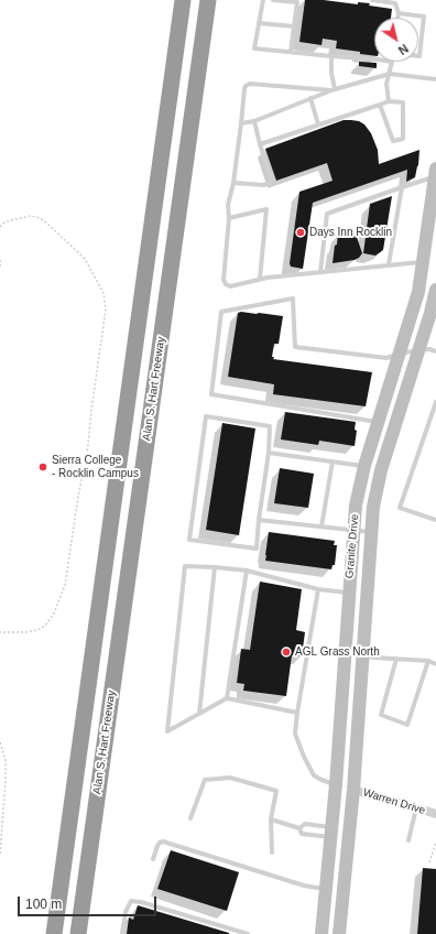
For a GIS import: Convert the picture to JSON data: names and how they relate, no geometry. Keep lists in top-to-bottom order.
{
  "streets": {
    "highway": ["Alan S. Hart Freeway"],
    "street": ["Granite Drive", "Warren Drive"]
  },
  "crossings": [
    ["Granite Drive", "Warren Drive"]
  ],
  "places": ["Days Inn Rocklin", "Sierra College - Rocklin Campus", "AGL Grass North"],
  "scale_bar": "100 m",
  "north": "bottom right"
}
